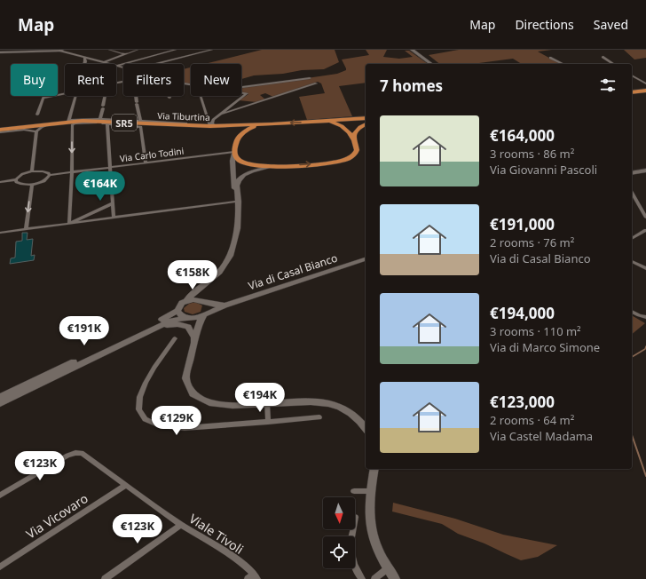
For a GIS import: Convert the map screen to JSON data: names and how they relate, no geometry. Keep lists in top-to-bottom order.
{
  "streets": {
    "main road": ["Via Tiburtina", "SR5", "Via di Casal Bianco"],
    "street": ["Via Carlo Todini", "Via Vicovaro", "Viale Tivoli"]
  },
  "crossings": [
    ["Via Vicovaro", "Viale Tivoli"]
  ],
  "north": "bottom",
  "page": {
    "header": "Map",
    "nav": ["Map", "Directions", "Saved"],
    "chip": [
      "Buy",
      "Rent",
      "Filters",
      "New"
    ],
    "heading": "7 homes",
    "list": [
      {
        "name": "€164,000",
        "note": "3 rooms · 86 m² · Via Giovanni Pascoli"
      },
      {
        "name": "€191,000",
        "note": "2 rooms · 76 m² · Via di Casal Bianco"
      },
      {
        "name": "€194,000",
        "note": "3 rooms · 110 m² · Via di Marco Simone"
      },
      {
        "name": "€123,000",
        "note": "2 rooms · 64 m² · Via Castel Madama"
      }
    ],
    "price": [
      "€164K",
      "€158K",
      "€191K",
      "€194K",
      "€129K",
      "€123K",
      "€123K"
    ]
  }
}
